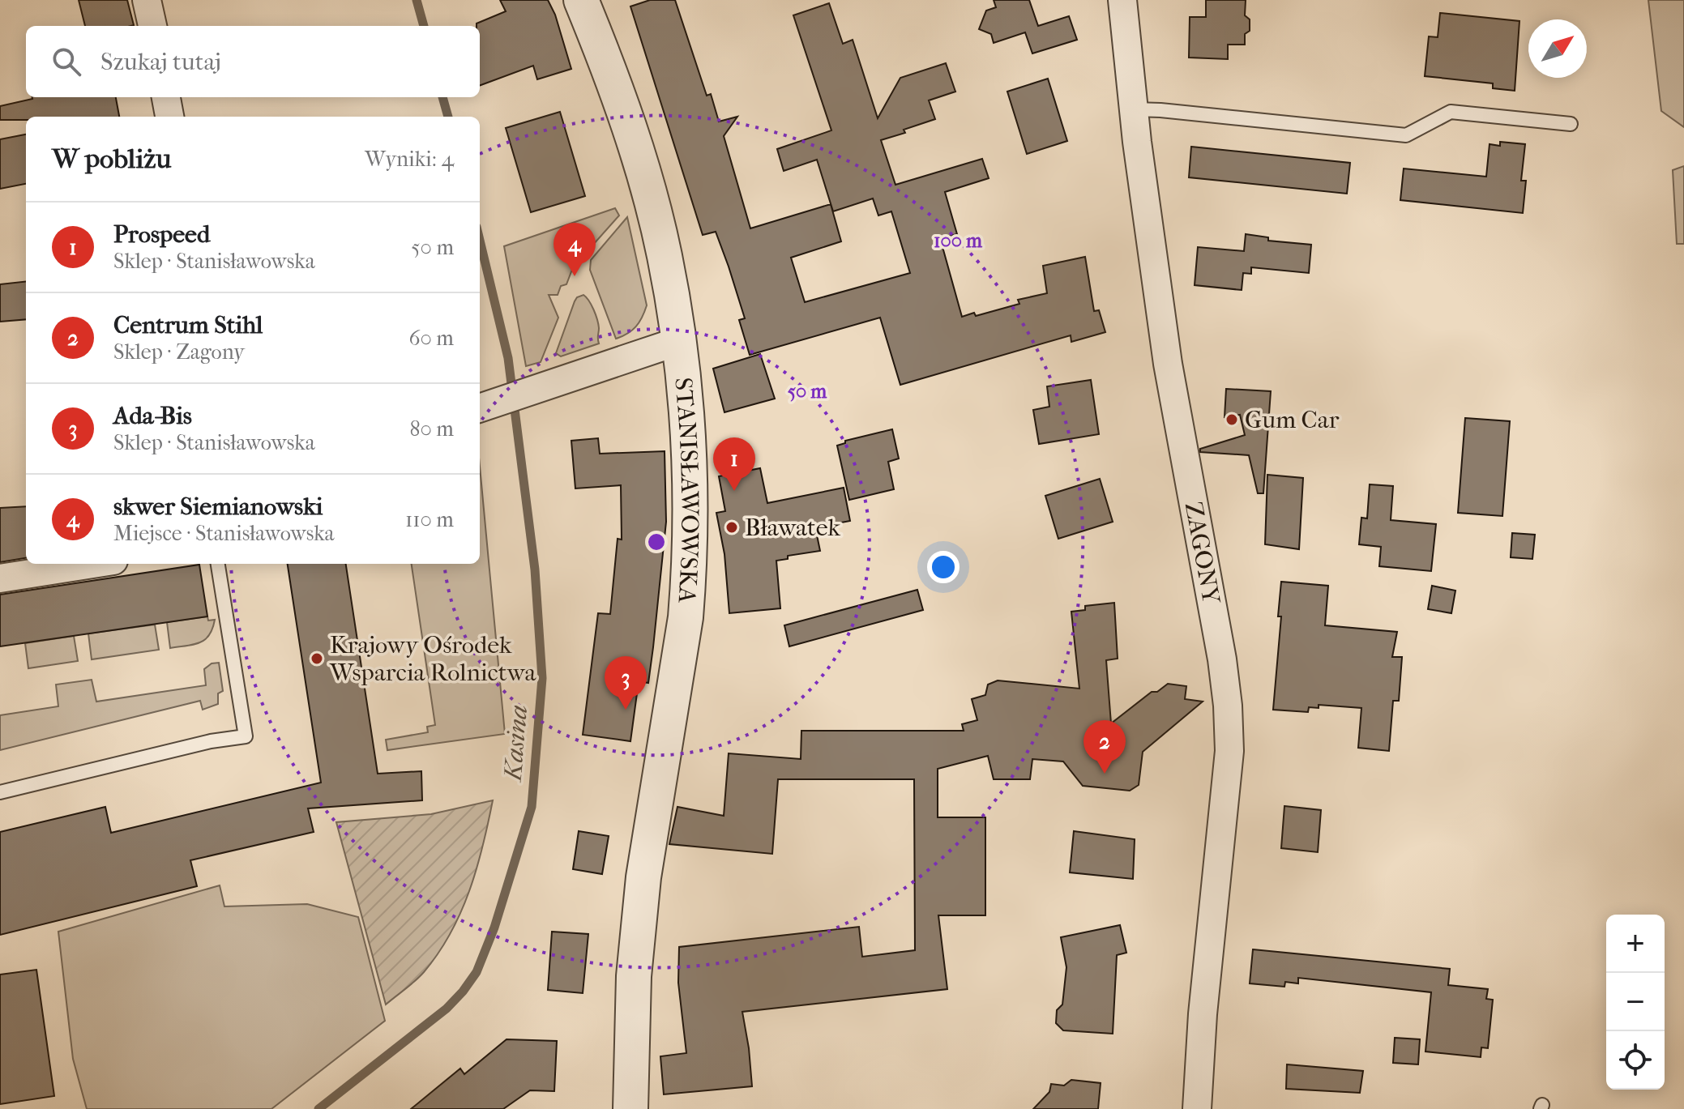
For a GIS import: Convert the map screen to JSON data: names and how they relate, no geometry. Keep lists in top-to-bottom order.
{
  "streets": {
    "street": ["STANISŁAWOWSKA", "ZAGONY"]
  },
  "water": ["Kasina"],
  "places": ["Gum Car", "Bławatek", "Krajowy Ośrodek Wsparcia Rolnictwa"],
  "north": "top right",
  "page": {
    "search": "Szukaj tutaj",
    "heading": ["W pobliżu", "Wyniki: 4"],
    "list": [
      {
        "mark": "1",
        "name": "Prospeed",
        "note": "Sklep · Stanisławowska",
        "value": "50 m"
      },
      {
        "mark": "2",
        "name": "Centrum Stihl",
        "note": "Sklep · Zagony",
        "value": "60 m"
      },
      {
        "mark": "3",
        "name": "Ada-Bis",
        "note": "Sklep · Stanisławowska",
        "value": "80 m"
      },
      {
        "mark": "4",
        "name": "skwer Siemianowski",
        "note": "Miejsce · Stanisławowska",
        "value": "110 m"
      }
    ],
    "pins": [
      "4",
      "1",
      "3",
      "2"
    ],
    "map_buttons": ["+", "−"]
  },
  "rings": ["100 m", "50 m"]
}
